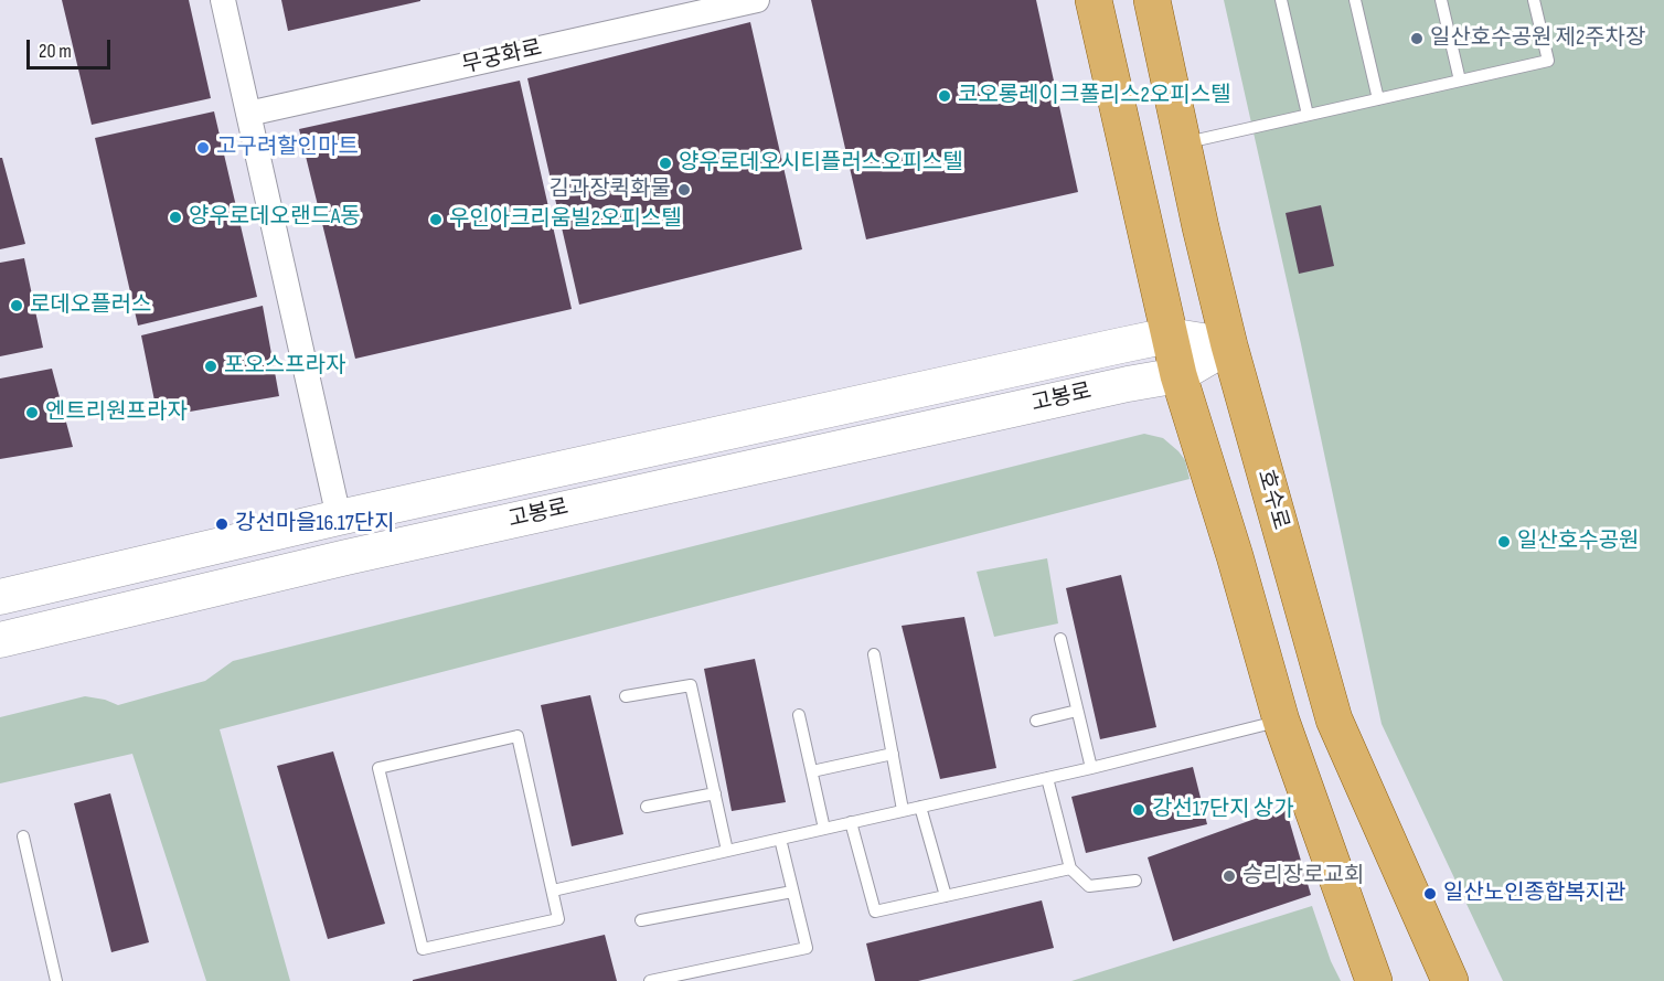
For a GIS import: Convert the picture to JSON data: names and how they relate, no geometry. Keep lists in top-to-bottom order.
{
  "streets": {
    "main road": ["고봉로", "호수로"],
    "street": ["무궁화로"]
  },
  "crossings": [
    ["고봉로", "호수로"]
  ],
  "places": [
    "일산호수공원 제2주차장",
    "코오롱레이크폴리스2오피스텔",
    "고구려할인마트",
    "양우로데오시티플러스오피스텔",
    "김과장퀵화물",
    "양우로데오랜드A동",
    "우인아크리움빌2오피스텔",
    "로데오플러스",
    "포오스프라자",
    "엔트리원프라자",
    "강선마을16.17단지",
    "일산호수공원",
    "강선17단지 상가",
    "승리장로교회",
    "일산노인종합복지관"
  ],
  "scale_bar": "20 m"
}
